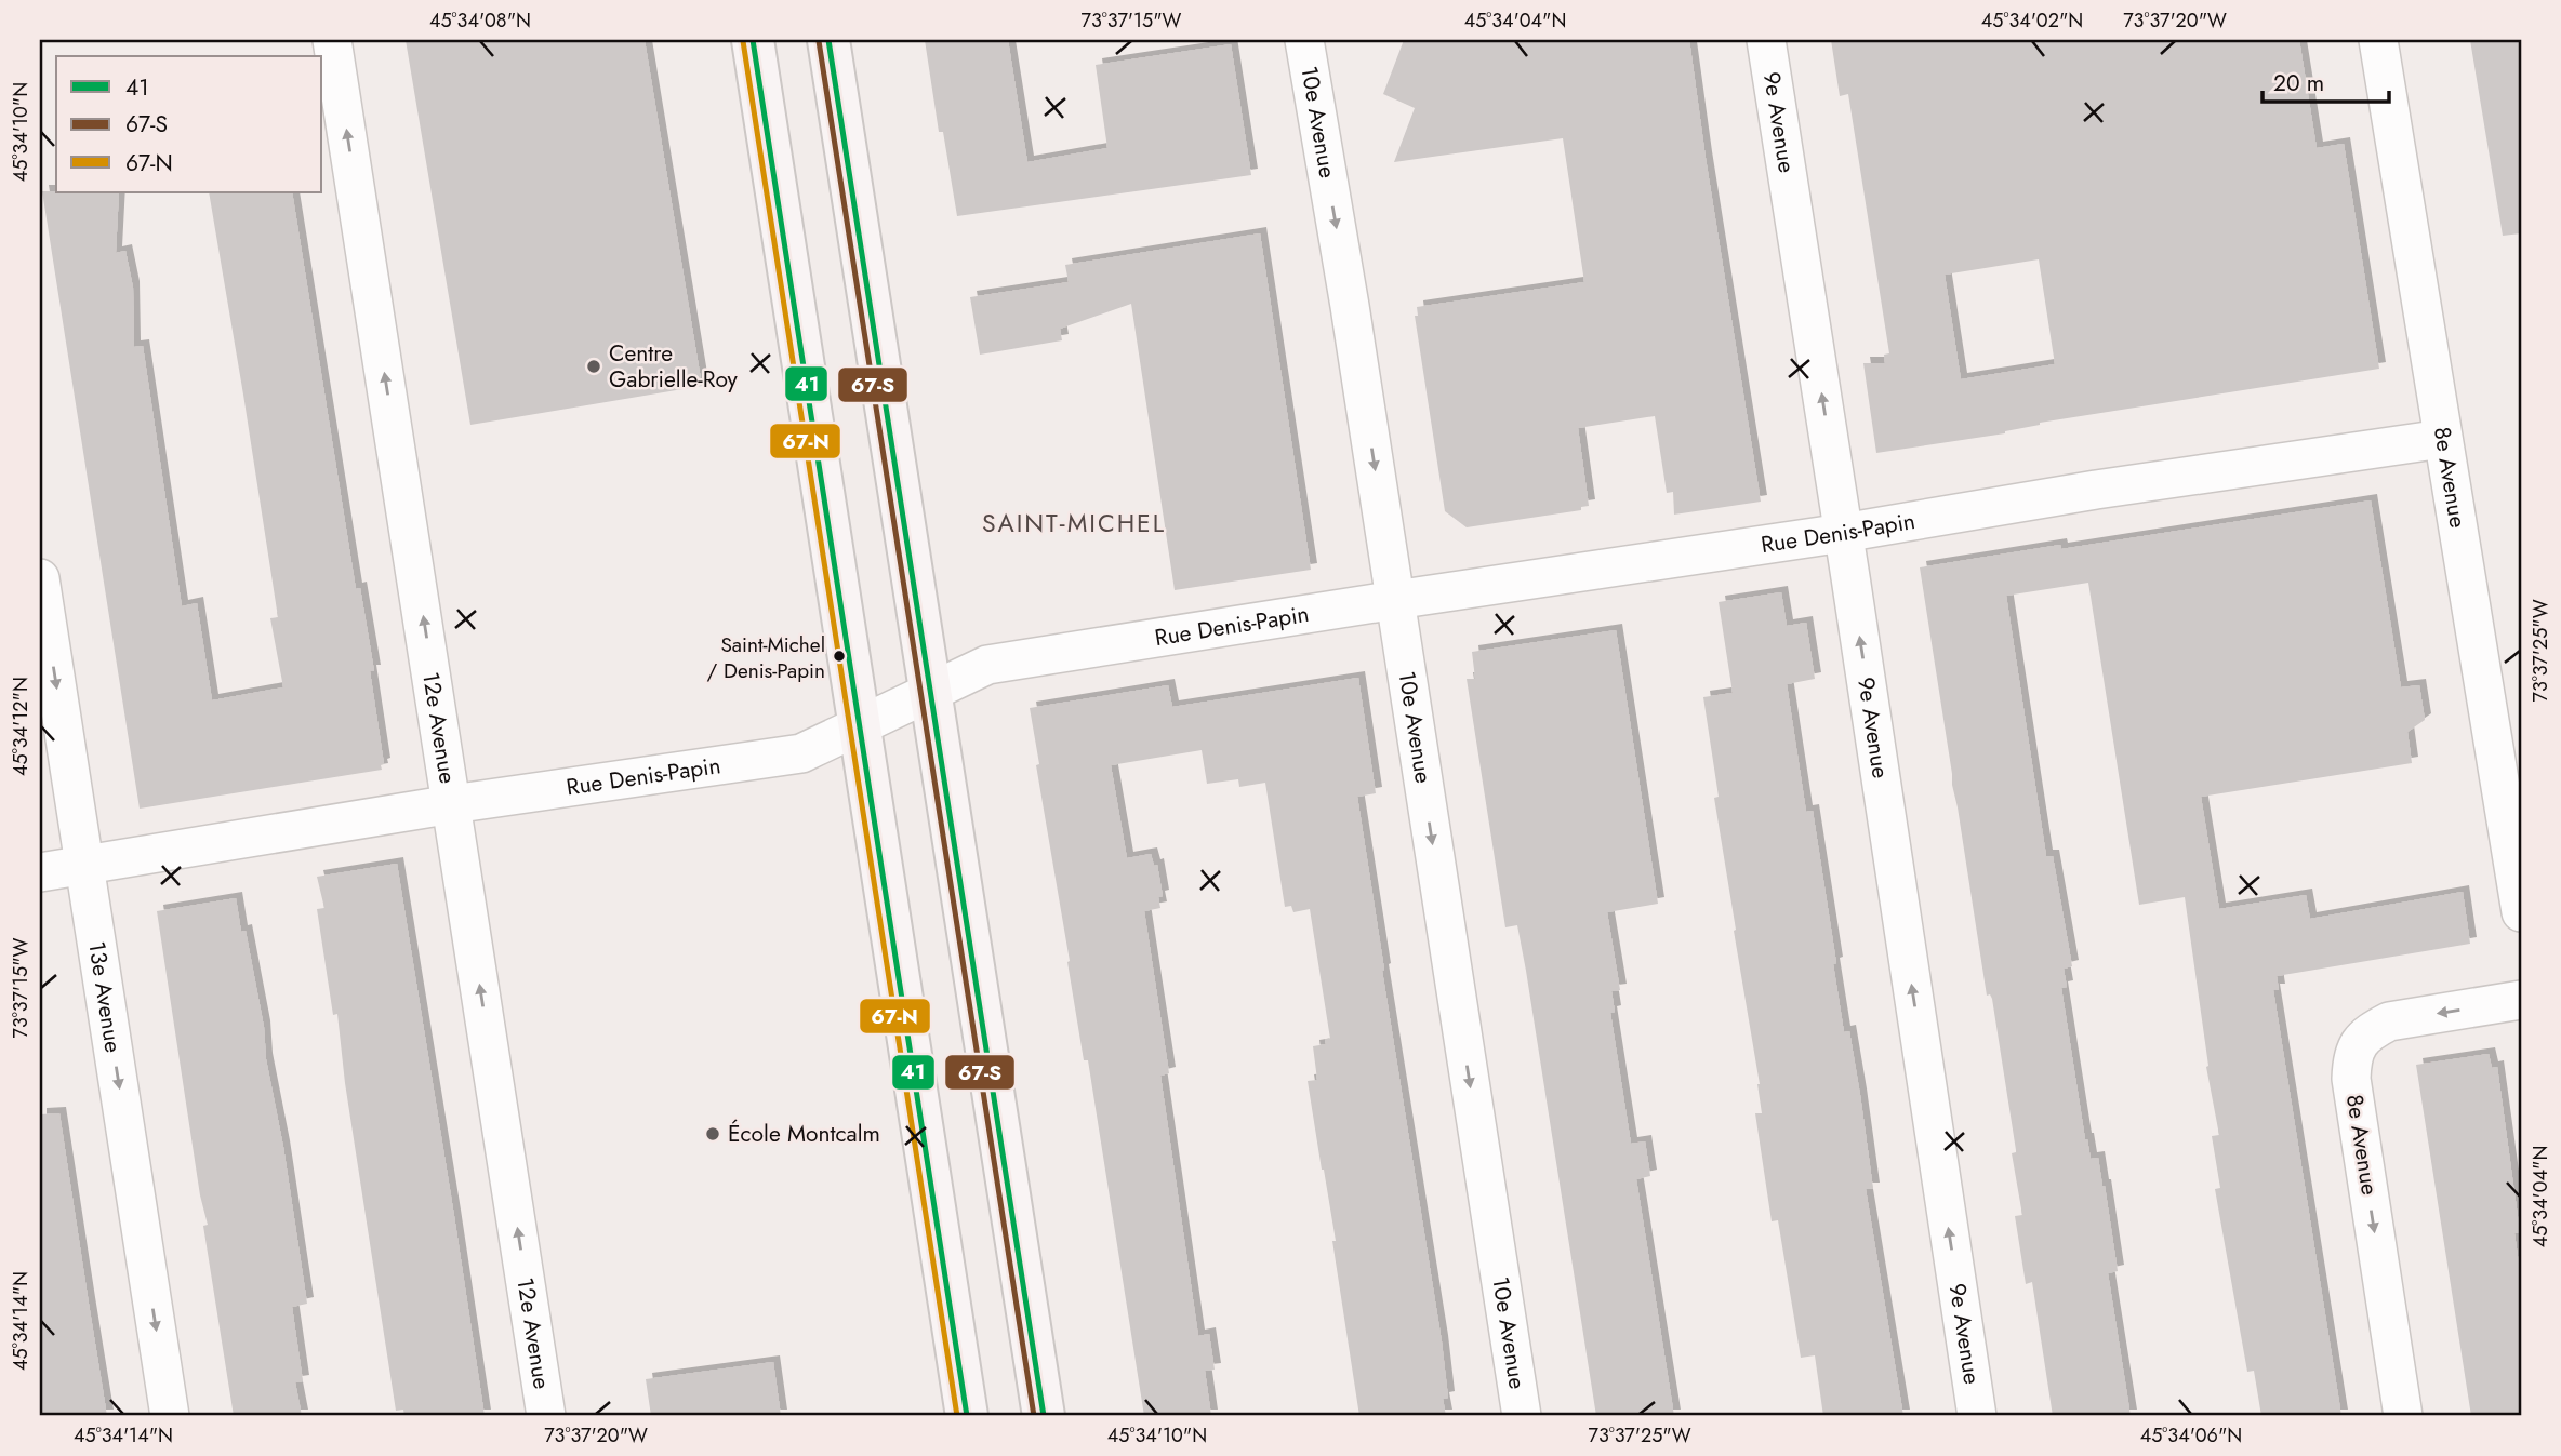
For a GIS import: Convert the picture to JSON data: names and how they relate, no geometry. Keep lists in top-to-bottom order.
{
  "streets": {
    "street": [
      "10e Avenue",
      "9e Avenue",
      "8e Avenue",
      "Rue Denis-Papin",
      "12e Avenue",
      "13e Avenue"
    ]
  },
  "crossings": [
    ["10e Avenue", "Rue Denis-Papin"],
    ["9e Avenue", "Rue Denis-Papin"],
    ["8e Avenue", "Rue Denis-Papin"],
    ["Rue Denis-Papin", "12e Avenue"],
    ["Rue Denis-Papin", "13e Avenue"]
  ],
  "one_way": [
    "10e Avenue",
    "9e Avenue",
    "12e Avenue",
    "13e Avenue"
  ],
  "districts": ["SAINT-MICHEL"],
  "places": ["Centre Gabrielle-Roy", "Saint-Michel / Denis-Papin", "École Montcalm"],
  "lines": ["transit line 41", "transit line 67-S", "transit line 67-N"],
  "legend": ["41", "67-S", "67-N"],
  "scale_bar": "20 m",
  "coordinates": [
    "45°34'08\"N",
    "73°37'15\"W",
    "45°34'04\"N",
    "45°34'02\"N",
    "73°37'20\"W",
    "45°34'10\"N",
    "73°37'25\"W",
    "45°34'12\"N",
    "45°34'14\"N",
    "45°34'06\"N"
  ]
}
